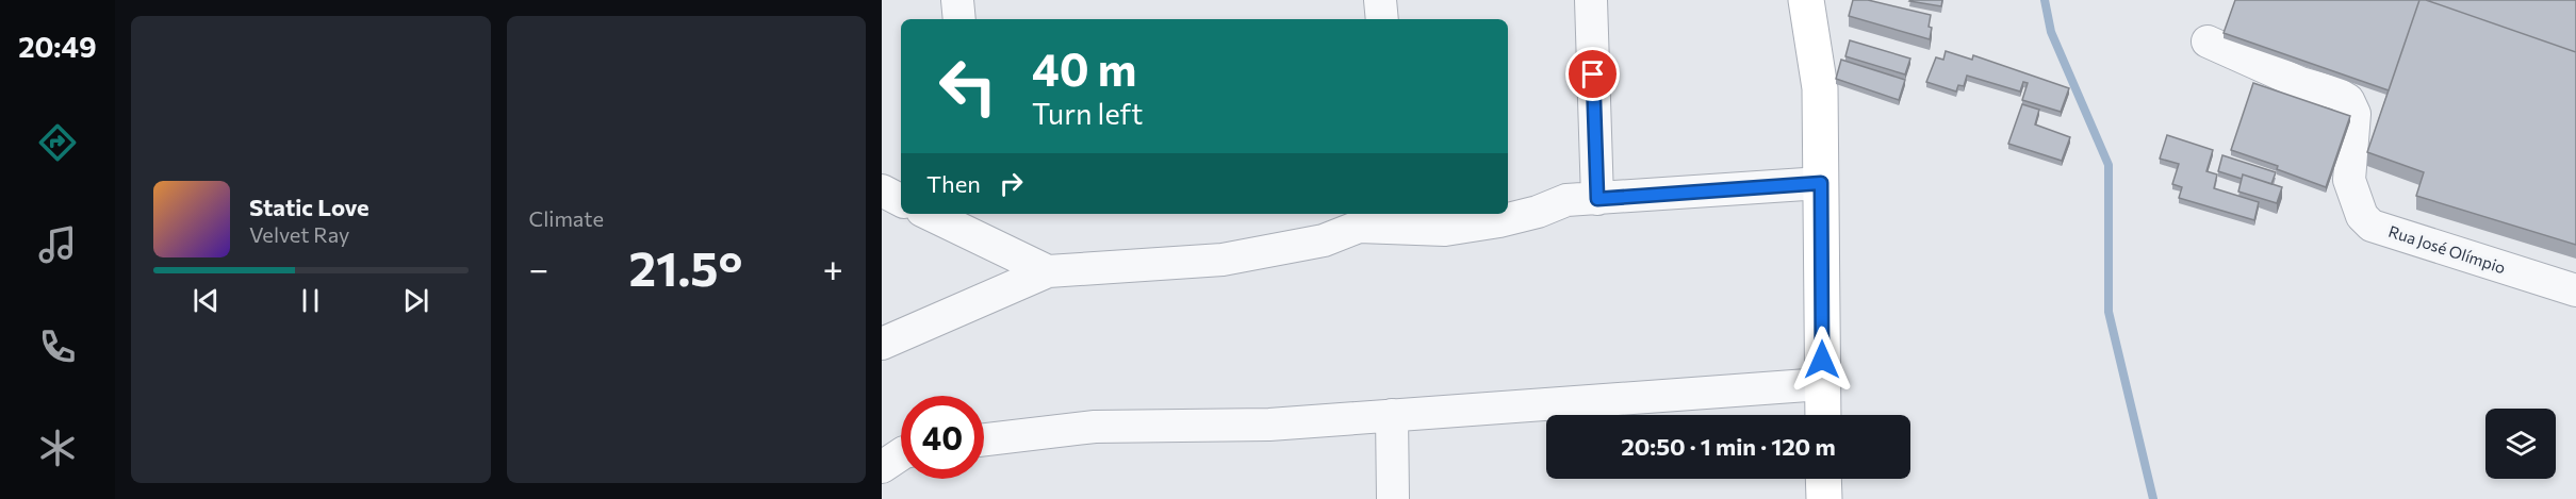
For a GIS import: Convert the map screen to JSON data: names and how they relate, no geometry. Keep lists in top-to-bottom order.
{
  "streets": {
    "street": ["Rua José Olímpio"]
  },
  "page": {
    "tabs": "20:49",
    "tile": "Climate",
    "turn": ["40 m", "Turn left"],
    "then": "Then",
    "song": ["Static Love", "Velvet Ray"],
    "heat": ["−", "21.5°", "+"],
    "limit": "40",
    "trip": "20:50 · 1 min · 120 m"
  }
}
